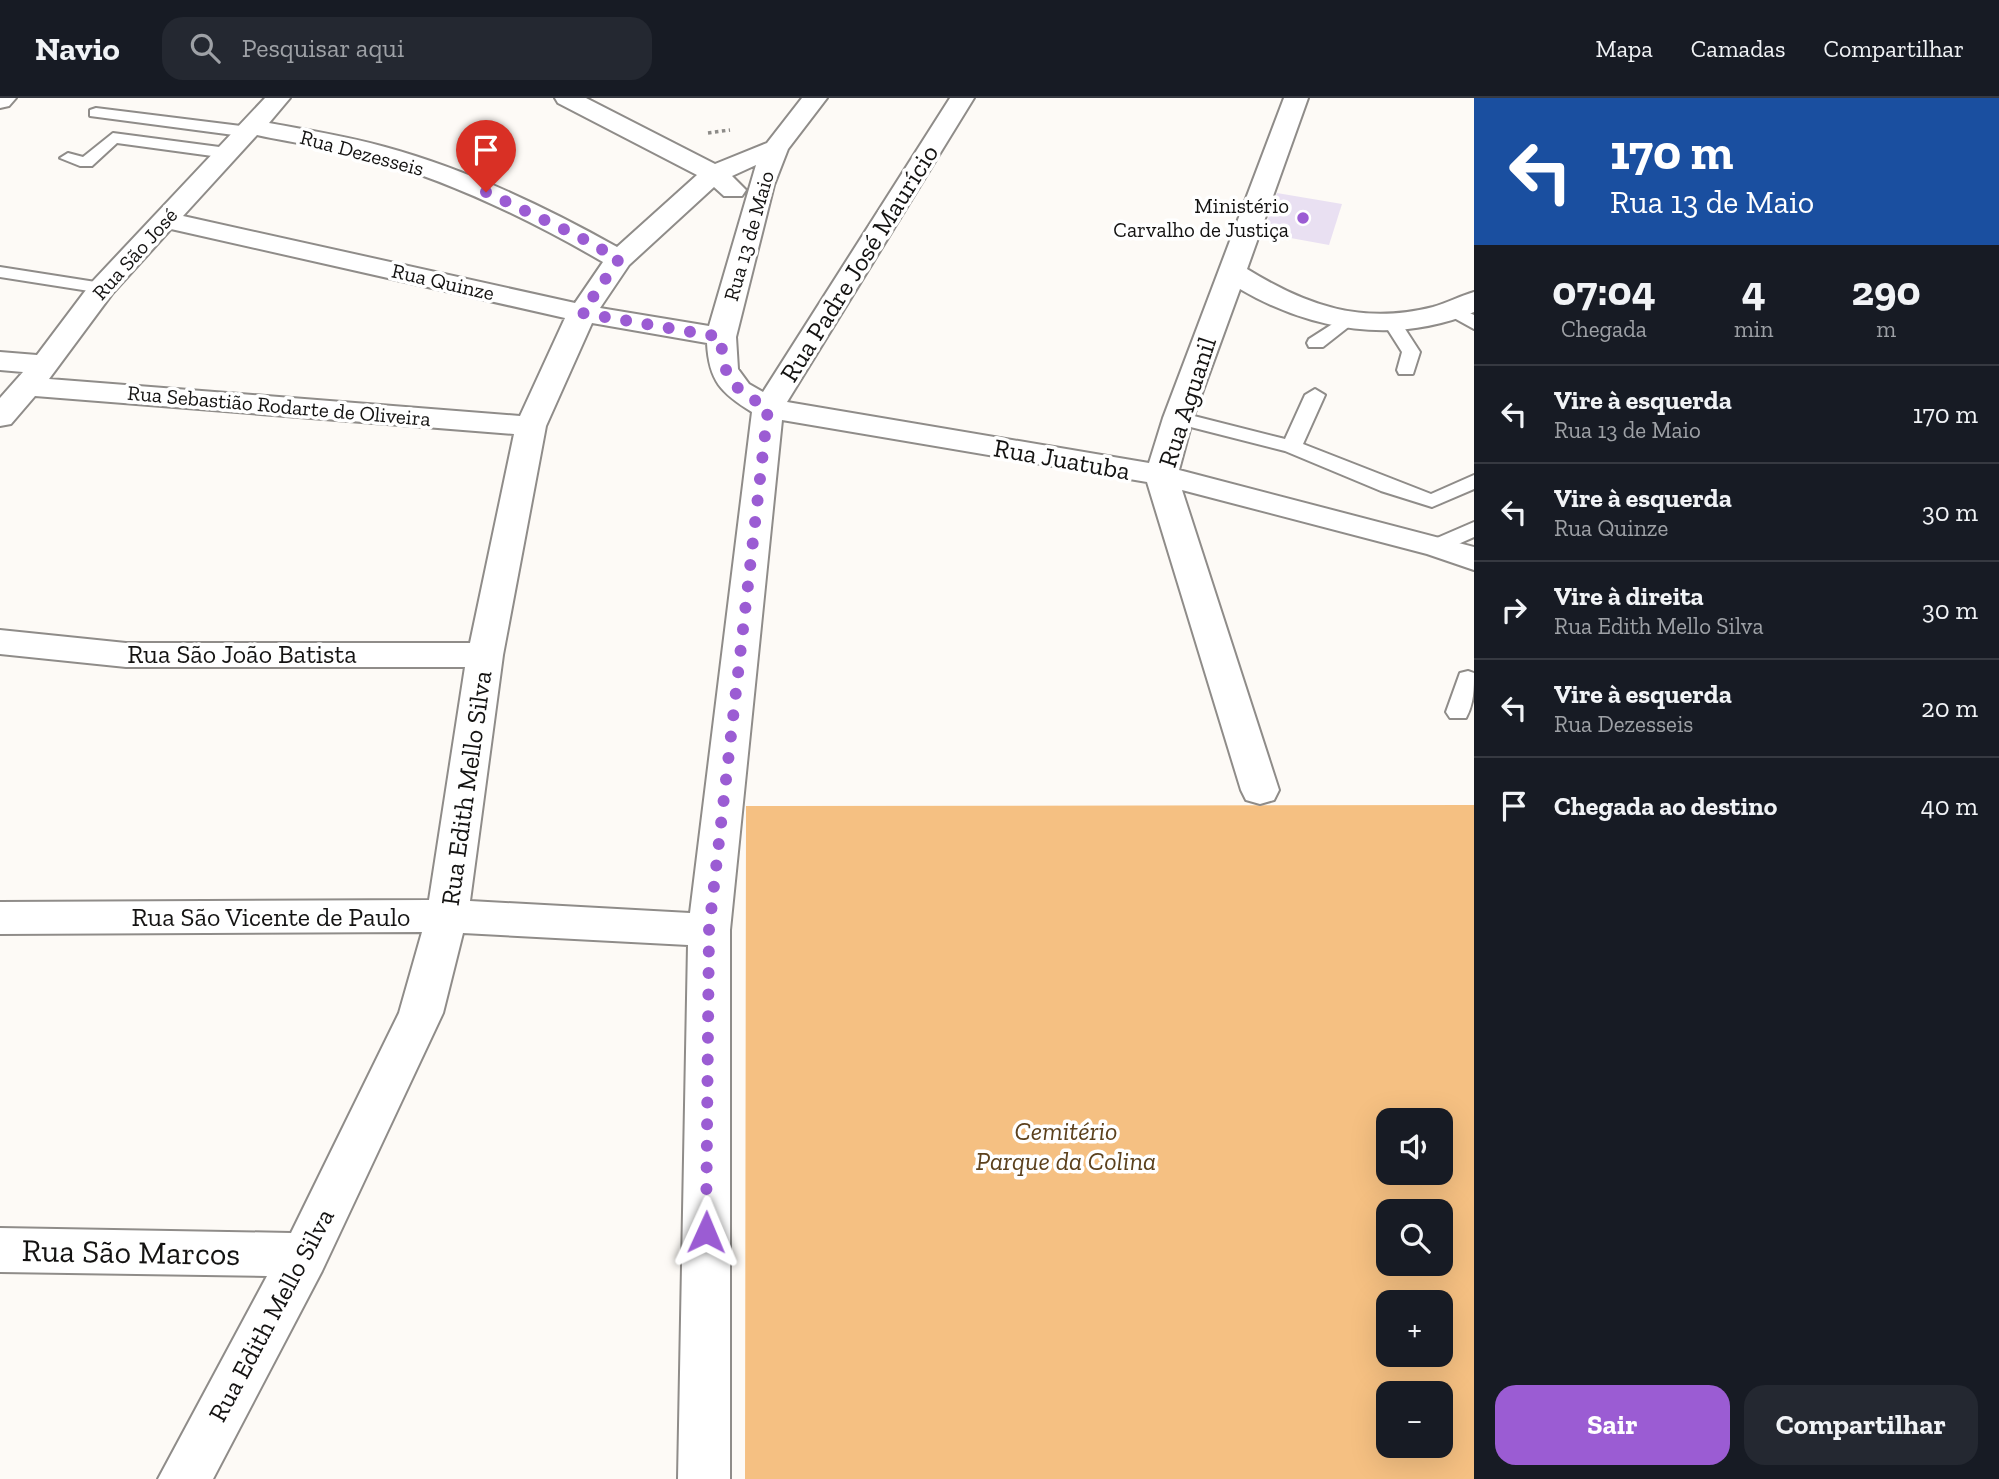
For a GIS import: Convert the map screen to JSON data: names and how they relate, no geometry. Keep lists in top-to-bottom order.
{
  "streets": {
    "street": [
      "Rua Dezesseis",
      "Rua 13 de Maio",
      "Rua São José",
      "Rua Padre José Maurício",
      "Rua Quinze",
      "Rua Aguanil",
      "Rua Sebastião Rodarte de Oliveira",
      "Rua Juatuba",
      "Rua São João Batista",
      "Rua Edith Mello Silva",
      "Rua São Vicente de Paulo",
      "Rua São Marcos"
    ]
  },
  "crossings": [
    ["Rua Dezesseis", "Rua São José"],
    ["Rua Dezesseis", "Rua Edith Mello Silva"],
    ["Rua 13 de Maio", "Rua Padre José Maurício"],
    ["Rua 13 de Maio", "Rua Quinze"],
    ["Rua 13 de Maio", "Rua Juatuba"],
    ["Rua 13 de Maio", "Rua Edith Mello Silva"],
    ["Rua São José", "Rua Quinze"],
    ["Rua São José", "Rua Sebastião Rodarte de Oliveira"],
    ["Rua Padre José Maurício", "Rua Juatuba"],
    ["Rua Padre José Maurício", "Rua São Vicente de Paulo"],
    ["Rua Quinze", "Rua Edith Mello Silva"],
    ["Rua Aguanil", "Rua Juatuba"],
    ["Rua Sebastião Rodarte de Oliveira", "Rua Edith Mello Silva"],
    ["Rua São João Batista", "Rua Edith Mello Silva"],
    ["Rua Edith Mello Silva", "Rua São Vicente de Paulo"],
    ["Rua Edith Mello Silva", "Rua São Marcos"]
  ],
  "parks": ["Cemitério Parque da Colina"],
  "places": ["Ministério Carvalho de Justiça"],
  "page": {
    "header": "Navio",
    "search": "Pesquisar aqui",
    "nav": ["Mapa", "Camadas", "Compartilhar"],
    "turn": ["170 m", "Rua 13 de Maio"],
    "eta": [
      "07:04",
      "Chegada",
      "4",
      "min",
      "290",
      "m"
    ],
    "list": [
      {
        "name": "Vire à esquerda",
        "note": "Rua 13 de Maio",
        "value": "170 m"
      },
      {
        "name": "Vire à esquerda",
        "note": "Rua Quinze",
        "value": "30 m"
      },
      {
        "name": "Vire à direita",
        "note": "Rua Edith Mello Silva",
        "value": "30 m"
      },
      {
        "name": "Vire à esquerda",
        "note": "Rua Dezesseis",
        "value": "20 m"
      },
      {
        "name": "Chegada ao destino",
        "value": "40 m"
      }
    ],
    "map_buttons": ["+", "−"],
    "buttons": ["Sair", "Compartilhar"]
  }
}
